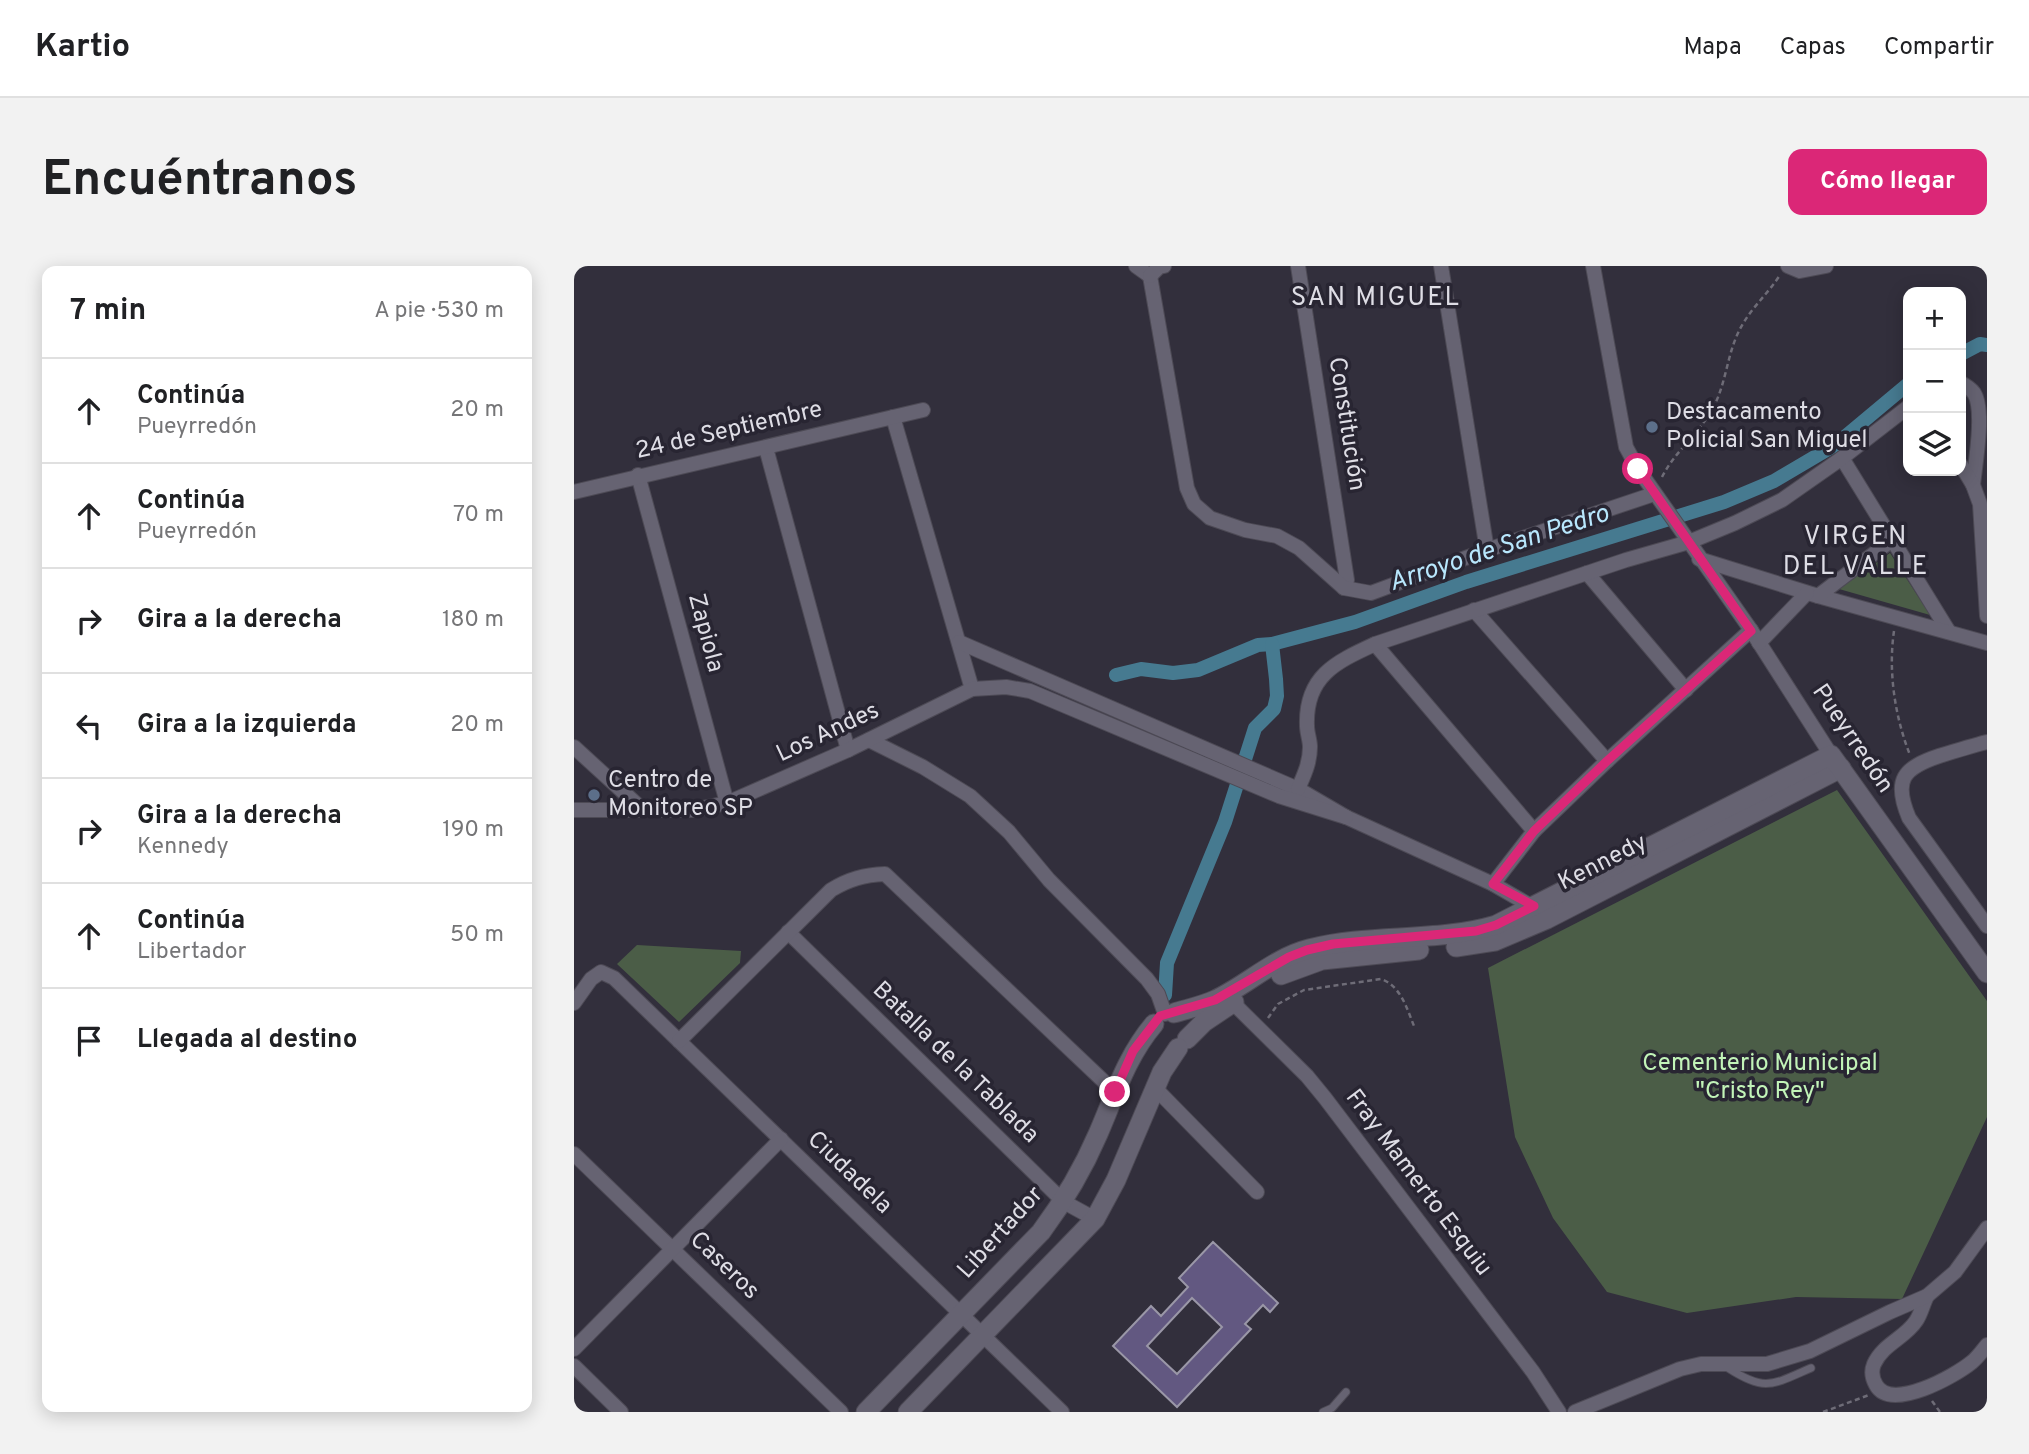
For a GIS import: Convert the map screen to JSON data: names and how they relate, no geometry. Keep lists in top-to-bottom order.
{
  "streets": {
    "street": [
      "Constitución",
      "24 de Septiembre",
      "Zapiola",
      "Los Andes",
      "Pueyrredón",
      "Kennedy",
      "Batalla de la Tablada",
      "Ciudadela",
      "Fray Mamerto Esquiu",
      "Libertador",
      "Caseros"
    ]
  },
  "crossings": [
    ["24 de Septiembre", "Zapiola"],
    ["Zapiola", "Los Andes"],
    ["Pueyrredón", "Kennedy"],
    ["Kennedy", "Fray Mamerto Esquiu"],
    ["Kennedy", "Libertador"],
    ["Batalla de la Tablada", "Libertador"],
    ["Ciudadela", "Libertador"]
  ],
  "districts": ["SAN MIGUEL", "VIRGEN DEL VALLE"],
  "water": ["Arroyo de San Pedro"],
  "parks": ["Cementerio Municipal \"Cristo Rey\""],
  "places": ["Destacamento Policial San Miguel", "Centro de Monitoreo SP"],
  "page": {
    "header": "Kartio",
    "nav": ["Mapa", "Capas", "Compartir"],
    "buttons": "Cómo llegar",
    "title": "Encuéntranos",
    "heading": ["7 min", "A pie · 530 m"],
    "map_buttons": ["+", "−"],
    "list": [
      ["Continúa", "Pueyrredón", "20 m"],
      ["Continúa", "Pueyrredón", "70 m"],
      ["Gira a la derecha", "180 m"],
      ["Gira a la izquierda", "20 m"],
      ["Gira a la derecha", "Kennedy", "190 m"],
      ["Continúa", "Libertador", "50 m"],
      "Llegada al destino"
    ]
  }
}
